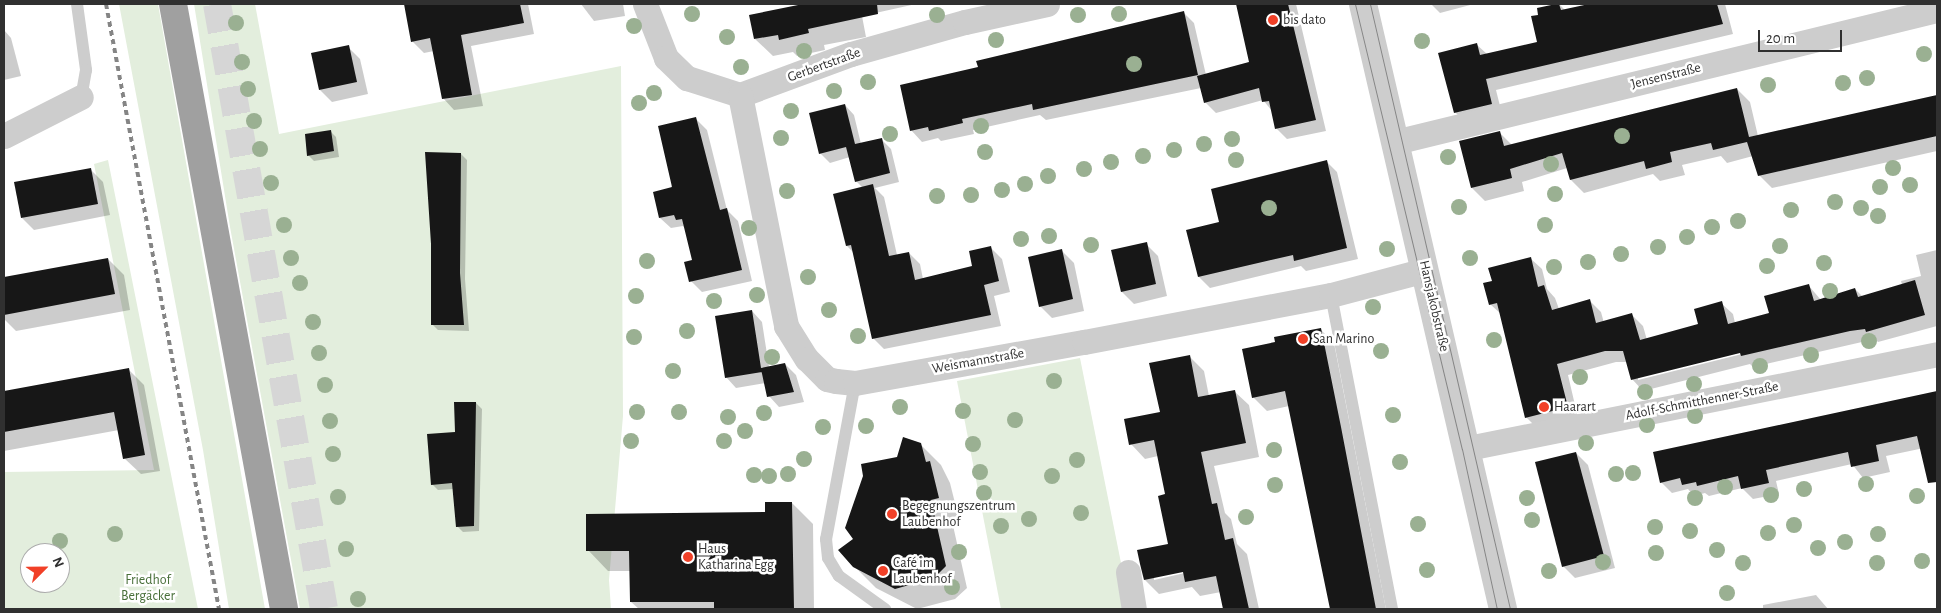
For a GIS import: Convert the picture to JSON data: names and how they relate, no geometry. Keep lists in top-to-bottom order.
{
  "streets": {
    "street": [
      "Gerbertstraße",
      "Jensenstraße",
      "Hansjakobstraße",
      "Weismannstraße",
      "Adolf-Schmitthenner-Straße"
    ]
  },
  "crossings": [
    ["Gerbertstraße", "Weismannstraße"],
    ["Jensenstraße", "Hansjakobstraße"],
    ["Hansjakobstraße", "Weismannstraße"],
    ["Hansjakobstraße", "Adolf-Schmitthenner-Straße"]
  ],
  "parks": ["Friedhof Bergäcker"],
  "places": [
    "bis dato",
    "San Marino",
    "Haarart",
    "Begegnungszentrum Laubenhof",
    "Haus Katharina Egg",
    "Café im Laubenhof"
  ],
  "scale_bar": "20 m",
  "north": "top right"
}
